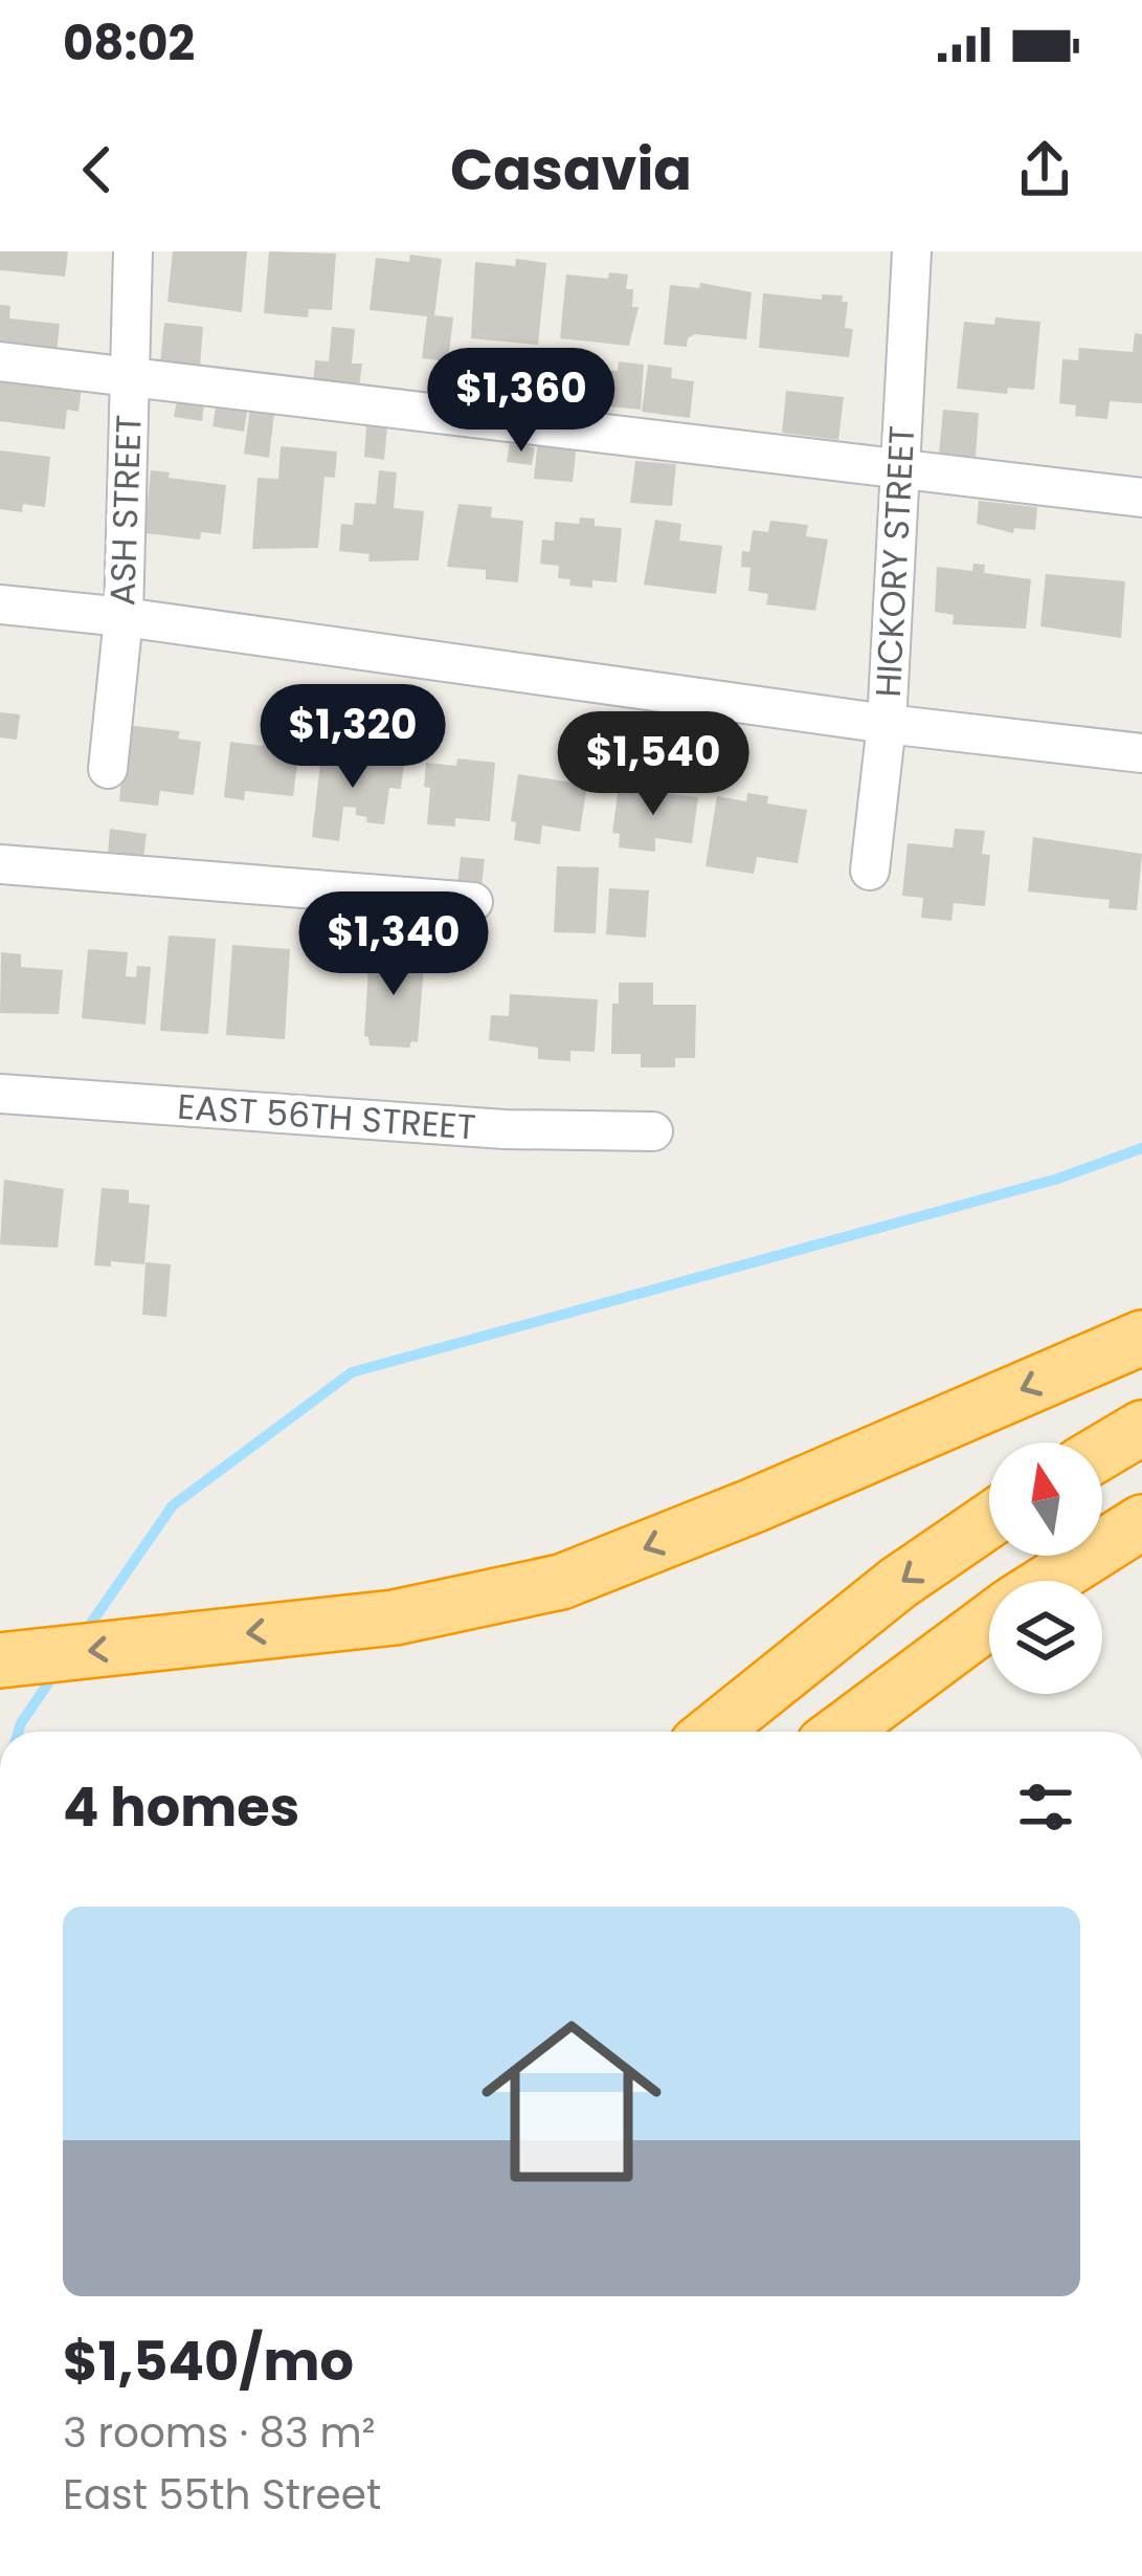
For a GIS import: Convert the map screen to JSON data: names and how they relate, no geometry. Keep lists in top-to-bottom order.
{
  "streets": {
    "street": ["ASH STREET", "HICKORY STREET", "EAST 56TH STREET"]
  },
  "north": "top",
  "page": {
    "status": "08:02",
    "header": "Casavia",
    "price": [
      "$1,360",
      "$1,320",
      "$1,540",
      "$1,340"
    ],
    "heading": "4 homes",
    "list": [
      {
        "name": "$1,540/mo",
        "note": "3 rooms · 83 m² · East 55th Street"
      }
    ]
  }
}
